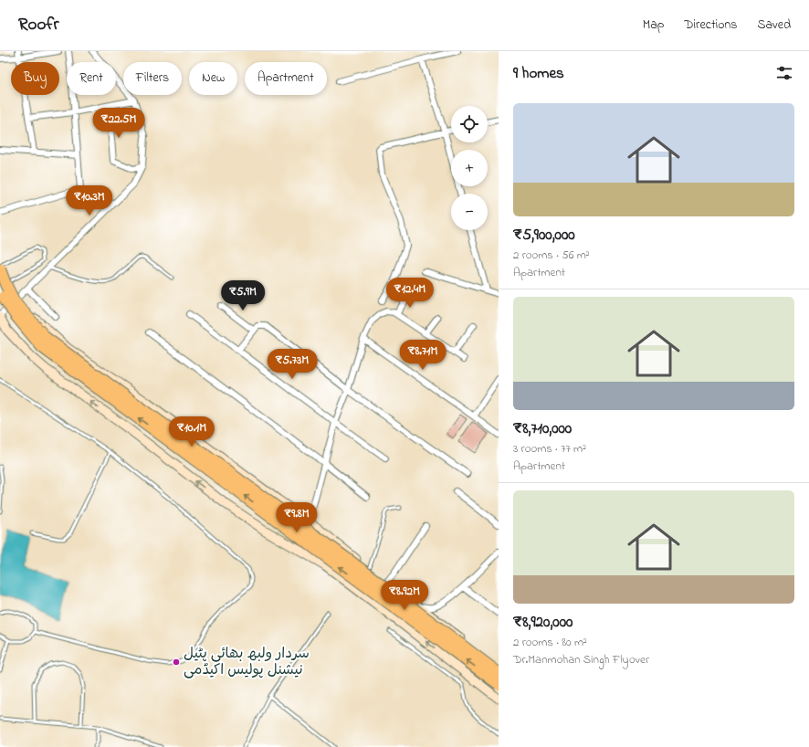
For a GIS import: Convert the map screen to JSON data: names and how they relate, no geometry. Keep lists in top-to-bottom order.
{
  "places": ["سردار ولبھ بھائی پٹیل نیشنل پولیس اکیڈمی"],
  "page": {
    "header": "Roofr",
    "nav": ["Map", "Directions", "Saved"],
    "heading": "9 homes",
    "chip": [
      "Buy",
      "Rent",
      "Filters",
      "New",
      "Apartment"
    ],
    "list": [
      {
        "name": "₹5,900,000",
        "note": "2 rooms · 56 m² · Apartment"
      },
      {
        "name": "₹8,710,000",
        "note": "3 rooms · 77 m² · Apartment"
      },
      {
        "name": "₹8,920,000",
        "note": "2 rooms · 80 m² · Dr.Manmohan Singh Flyover"
      }
    ],
    "map_buttons": ["+", "−"],
    "price": [
      "₹22.5M",
      "₹10.3M",
      "₹12.4M",
      "₹5.9M",
      "₹8.71M",
      "₹5.73M",
      "₹10.1M",
      "₹9.8M",
      "₹8.92M"
    ]
  }
}
